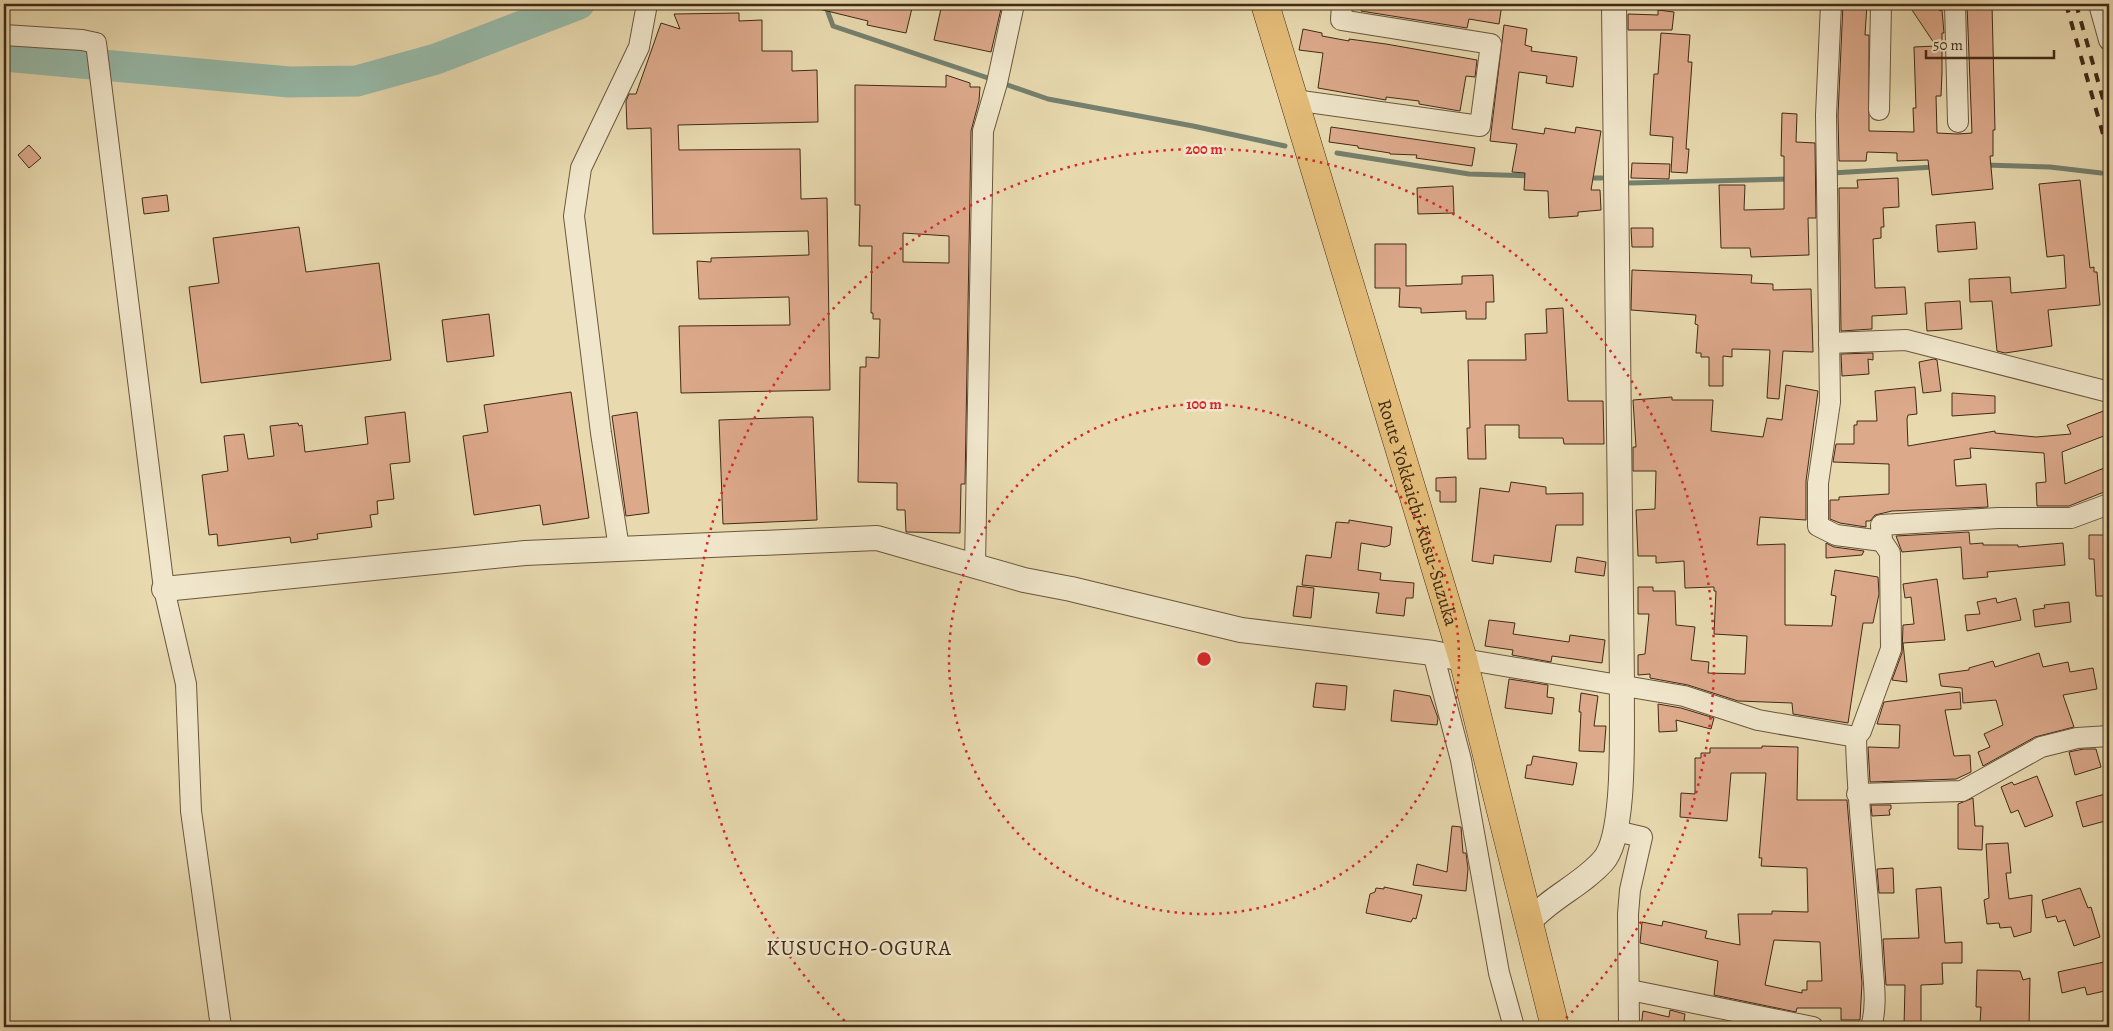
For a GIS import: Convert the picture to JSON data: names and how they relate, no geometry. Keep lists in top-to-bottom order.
{
  "streets": {
    "main road": ["Route Yokkaichi-Kusu-Suzuka"]
  },
  "districts": ["KUSUCHO-OGURA"],
  "scale_bar": "50 m",
  "rings": ["200 m", "100 m"]
}
